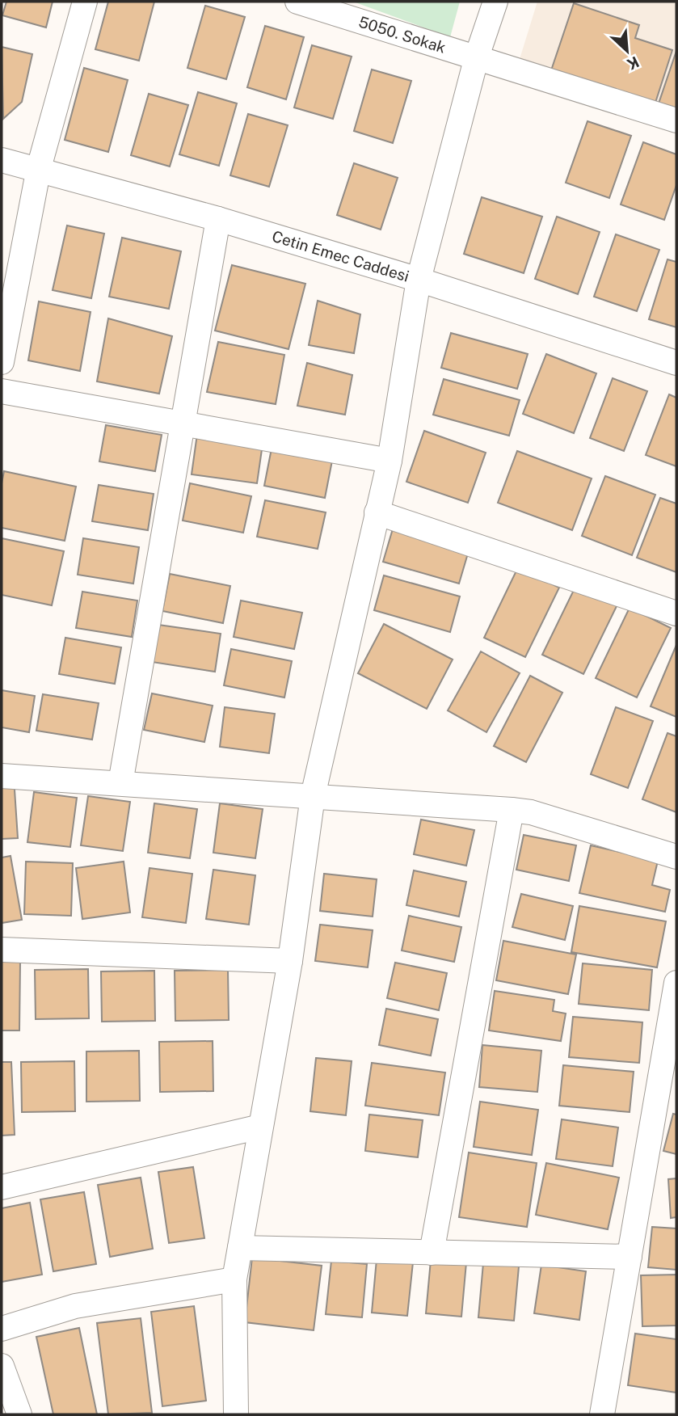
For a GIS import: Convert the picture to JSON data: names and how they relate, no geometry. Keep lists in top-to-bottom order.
{
  "streets": {
    "street": ["5050. Sokak", "Cetin Emec Caddesi"]
  },
  "north": "bottom right"
}
